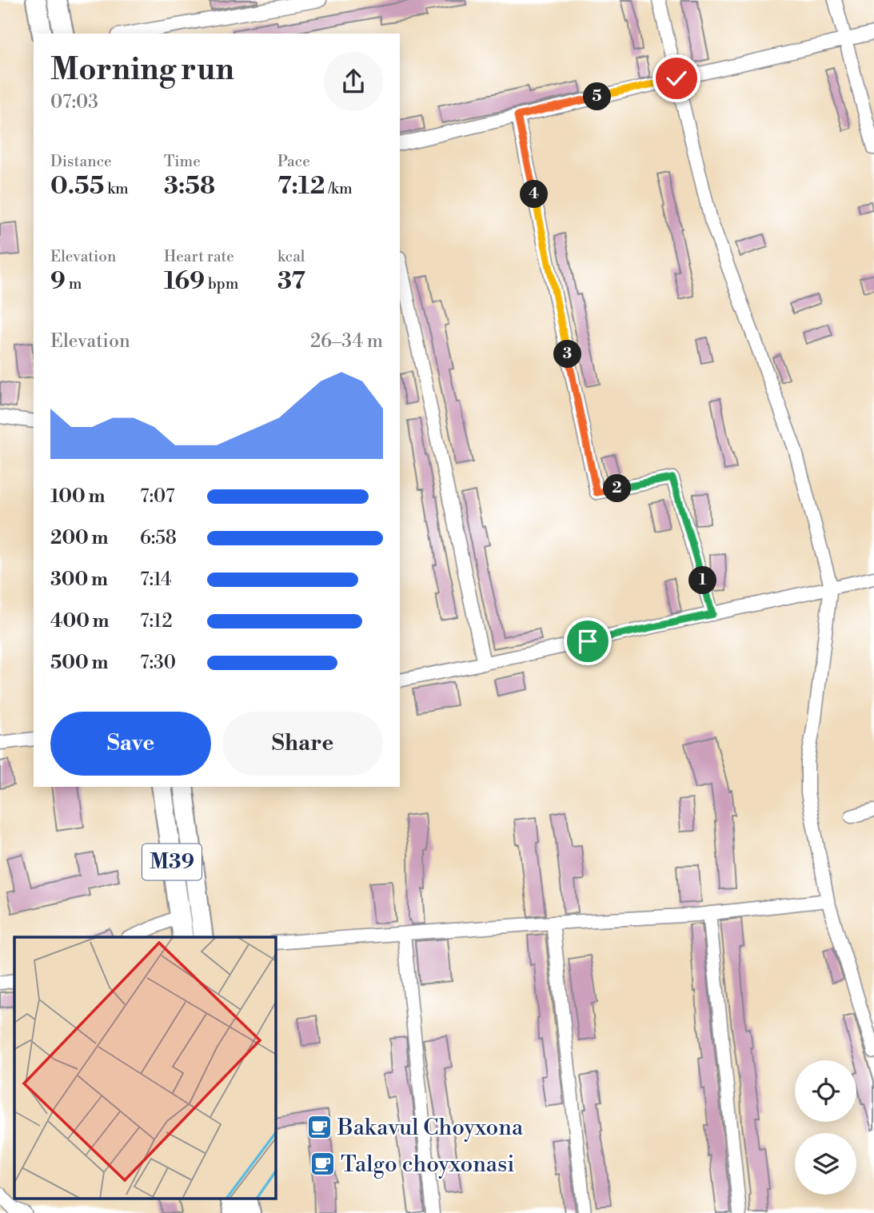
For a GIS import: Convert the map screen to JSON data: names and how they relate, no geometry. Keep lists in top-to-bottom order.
{
  "streets": {
    "highway": ["M39"]
  },
  "places": {
    "cafe": ["Bakavul Choyxona", "Talgo choyxonasi"]
  },
  "page": {
    "heading": ["Morning run", "07:03"],
    "pins": [
      "5",
      "4",
      "3",
      "2",
      "1"
    ],
    "stats": [
      ["Distance", "0.55 km"],
      ["Time", "3:58"],
      ["Pace", "7:12 /km"],
      ["Elevation", "9 m"],
      ["Heart rate", "169 bpm"],
      ["kcal", "37"]
    ],
    "chart": ["Elevation", "26–34 m"],
    "list": [
      {
        "name": "100 m",
        "note": "7:07"
      },
      {
        "name": "200 m",
        "note": "6:58"
      },
      {
        "name": "300 m",
        "note": "7:14"
      },
      {
        "name": "400 m",
        "note": "7:12"
      },
      {
        "name": "500 m",
        "note": "7:30"
      }
    ],
    "buttons": ["Save", "Share"]
  }
}
